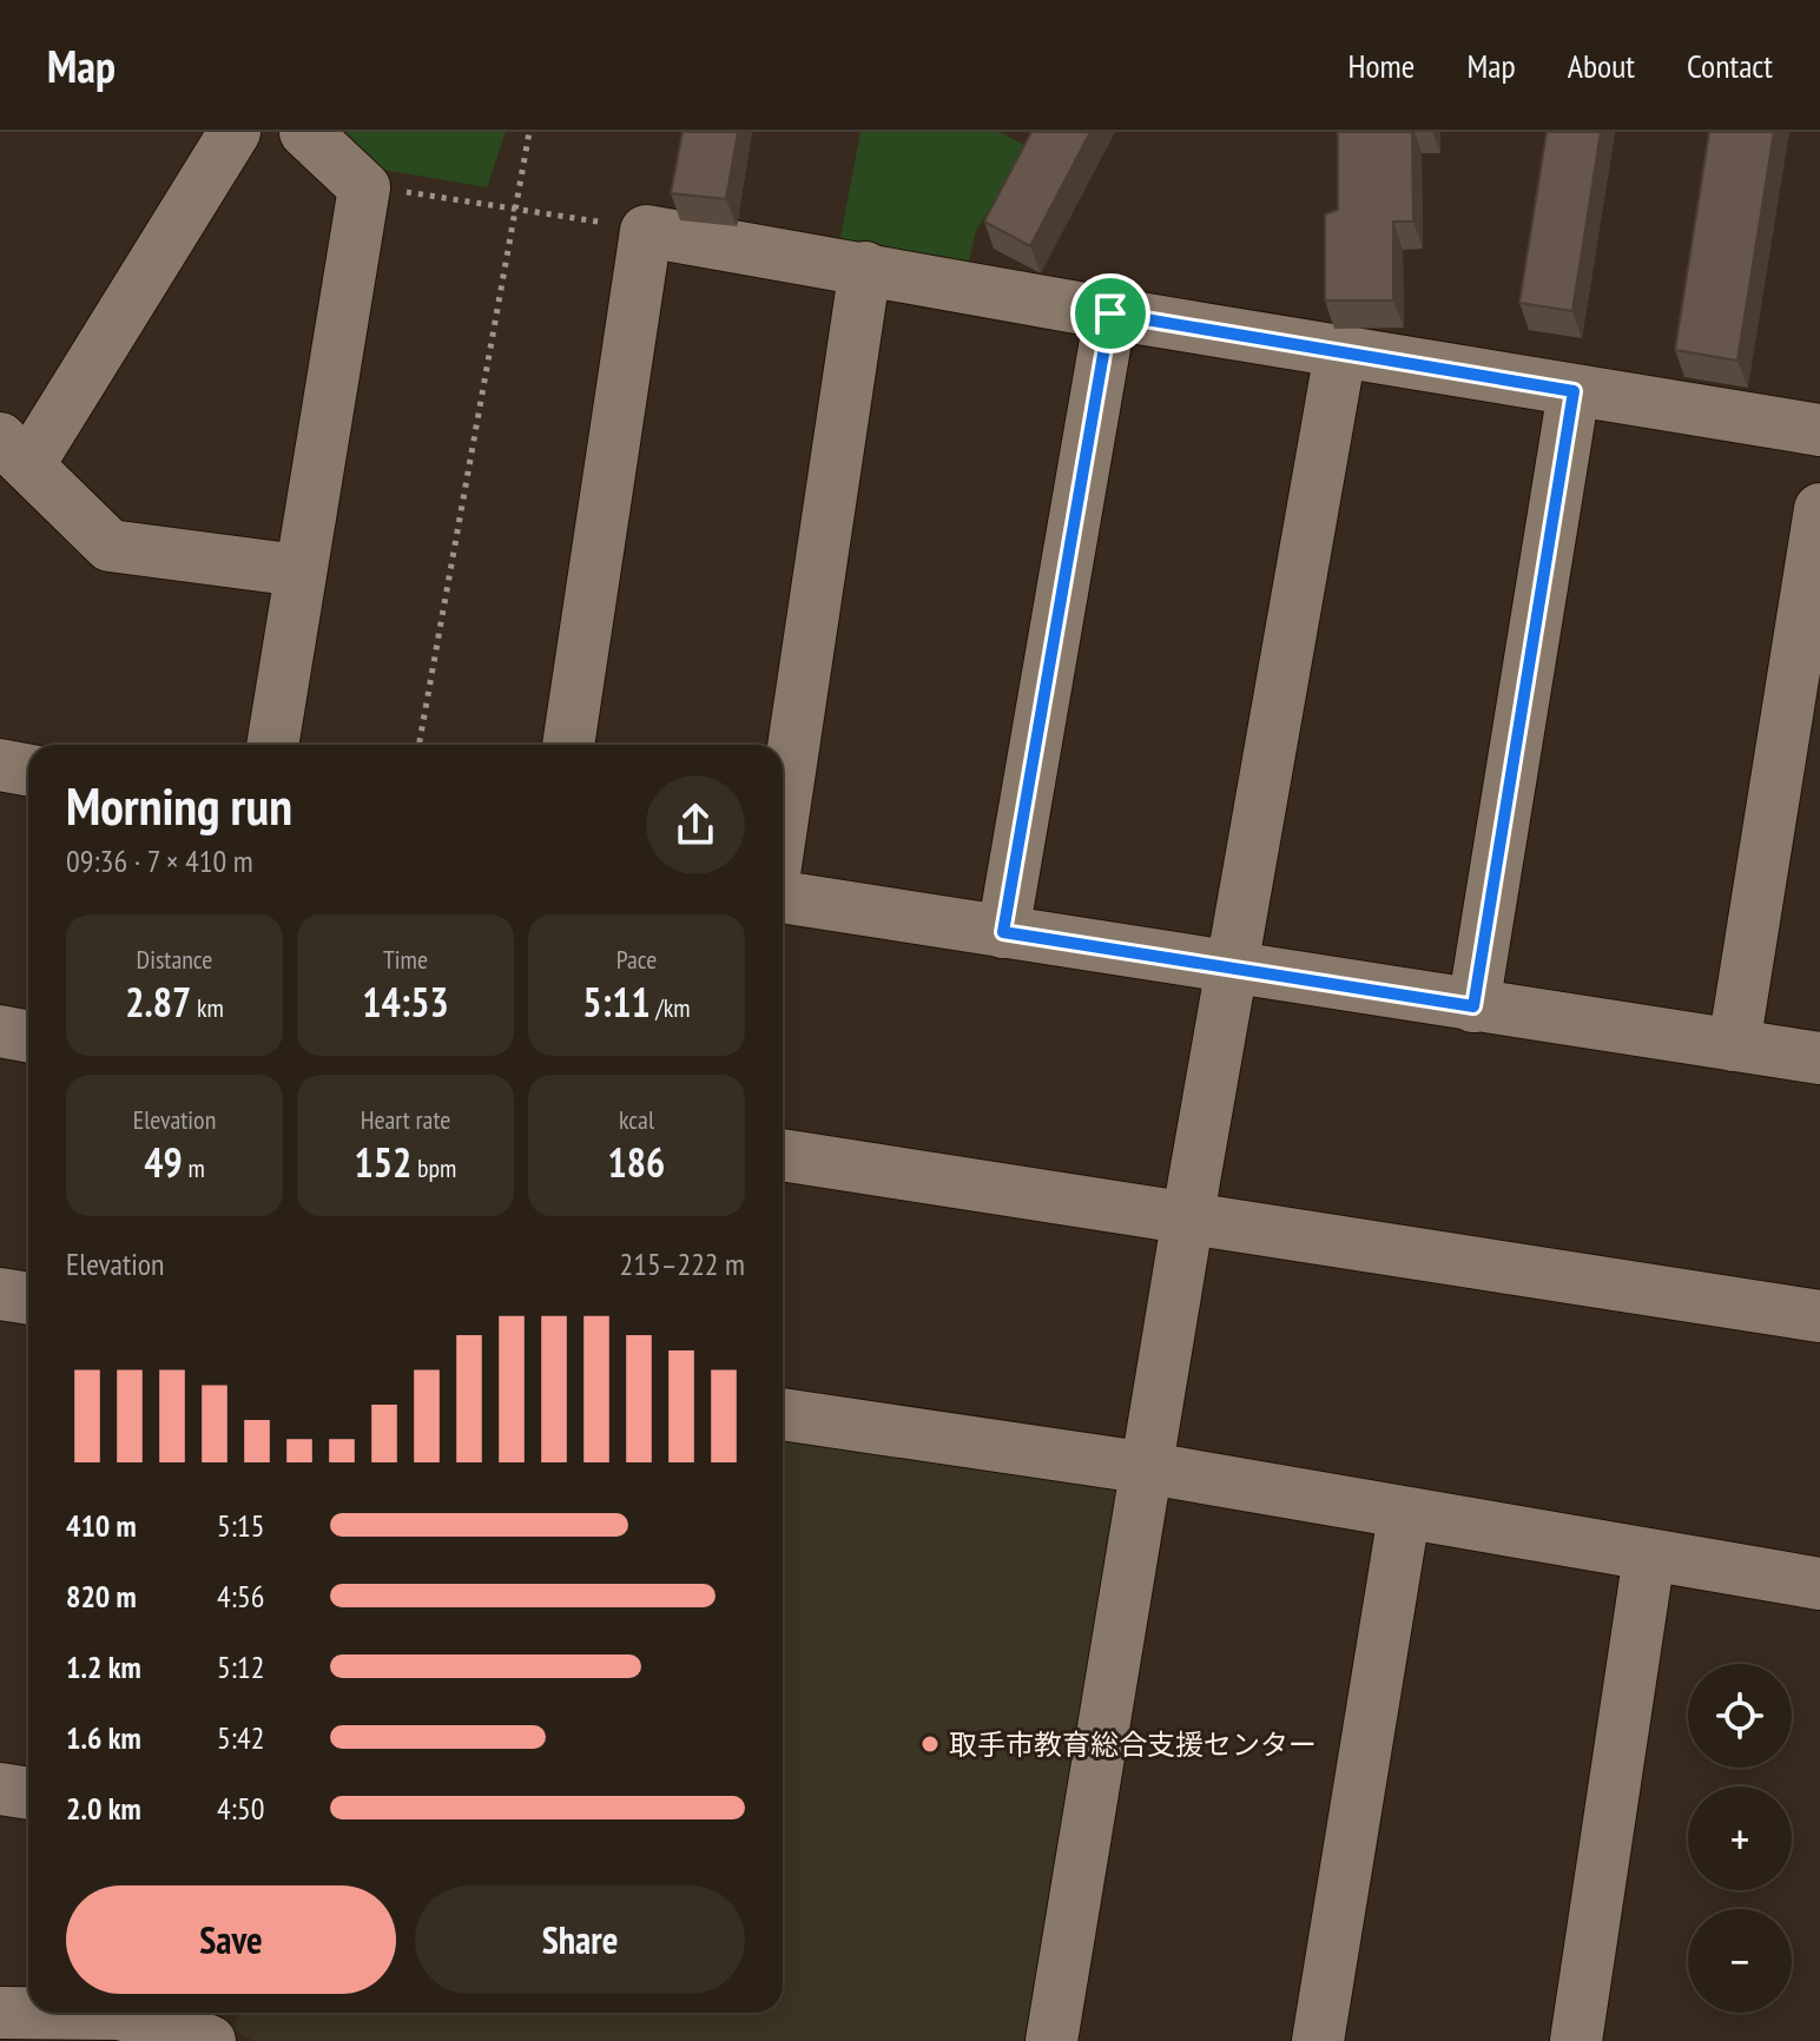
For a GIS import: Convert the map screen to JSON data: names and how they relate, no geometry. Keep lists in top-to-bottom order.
{
  "places": ["取手市教育総合支援センター"],
  "page": {
    "header": "Map",
    "nav": [
      "Home",
      "Map",
      "About",
      "Contact"
    ],
    "heading": ["Morning run", "09:36 · 7 × 410 m"],
    "stats": [
      ["Distance", "2.87 km"],
      ["Time", "14:53"],
      ["Pace", "5:11 /km"],
      ["Elevation", "49 m"],
      ["Heart rate", "152 bpm"],
      ["kcal", "186"]
    ],
    "chart": ["Elevation", "215–222 m"],
    "list": [
      {
        "name": "410 m",
        "note": "5:15"
      },
      {
        "name": "820 m",
        "note": "4:56"
      },
      {
        "name": "1.2 km",
        "note": "5:12"
      },
      {
        "name": "1.6 km",
        "note": "5:42"
      },
      {
        "name": "2.0 km",
        "note": "4:50"
      }
    ],
    "map_buttons": ["+", "−"],
    "buttons": ["Save", "Share"]
  }
}
